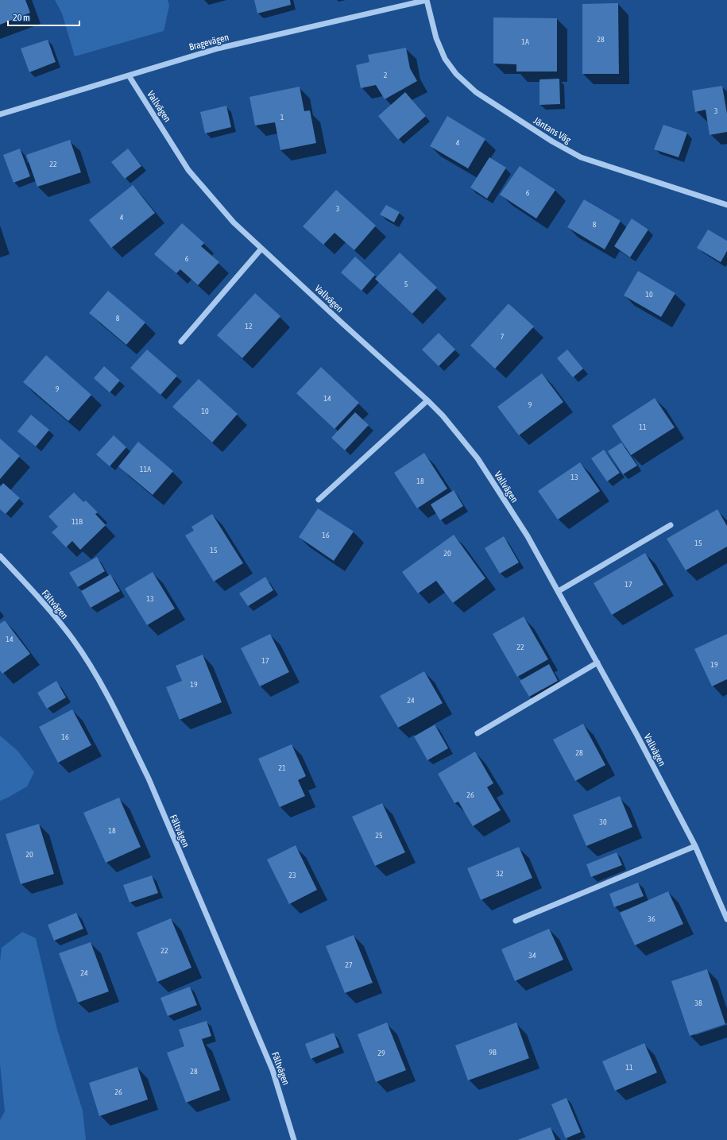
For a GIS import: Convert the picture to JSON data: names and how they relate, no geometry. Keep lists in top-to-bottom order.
{
  "streets": {
    "street": [
      "Bragevägen",
      "Vallvägen",
      "Jäntans Väg",
      "Fältvägen"
    ]
  },
  "crossings": [
    ["Bragevägen", "Vallvägen"],
    ["Bragevägen", "Jäntans Väg"]
  ],
  "house_numbers": [
    "28",
    "1A",
    "2",
    "3",
    "1",
    "4",
    "22",
    "6",
    "3",
    "4",
    "8",
    "6",
    "5",
    "10",
    "8",
    "12",
    "7",
    "9",
    "14",
    "9",
    "10",
    "11",
    "11A",
    "13",
    "18",
    "11B",
    "16",
    "15",
    "15",
    "20",
    "17",
    "13",
    "14",
    "22",
    "17",
    "19",
    "19",
    "24",
    "16",
    "28",
    "21",
    "26",
    "30",
    "18",
    "25",
    "20",
    "32",
    "23",
    "36",
    "22",
    "34",
    "27",
    "24",
    "38",
    "9B",
    "29",
    "11",
    "28",
    "26"
  ],
  "scale_bar": "20 m"
}
